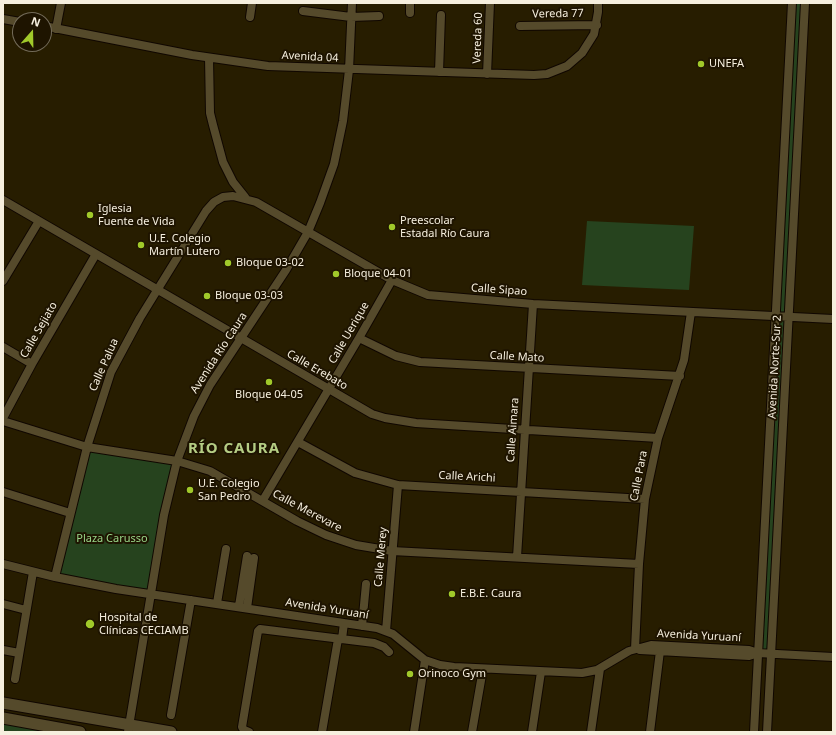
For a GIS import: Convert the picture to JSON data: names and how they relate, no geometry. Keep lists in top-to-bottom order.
{
  "streets": {
    "street": [
      "Vereda 77",
      "Vereda 60",
      "Avenida 04",
      "Calle Sipao",
      "Calle Sejiato",
      "Calle Uerique",
      "Avenida Río Caura",
      "Calle Mato",
      "Calle Palua",
      "Avenida Norte-Sur 2",
      "Calle Erebato",
      "Calle Aimara",
      "Calle Para",
      "Calle Arichi",
      "Calle Merevare",
      "Calle Merey",
      "Avenida Yuruaní"
    ]
  },
  "crossings": [
    ["Vereda 77", "Avenida 04"],
    ["Vereda 60", "Avenida 04"],
    ["Avenida 04", "Avenida Río Caura"],
    ["Calle Sipao", "Calle Uerique"],
    ["Calle Sipao", "Avenida Río Caura"],
    ["Calle Sipao", "Calle Palua"],
    ["Calle Sipao", "Avenida Norte-Sur 2"],
    ["Calle Sipao", "Calle Aimara"],
    ["Calle Sipao", "Calle Para"],
    ["Calle Sejiato", "Calle Erebato"],
    ["Calle Sejiato", "Calle Merevare"],
    ["Calle Uerique", "Calle Mato"],
    ["Calle Uerique", "Calle Erebato"],
    ["Calle Uerique", "Calle Arichi"],
    ["Calle Uerique", "Calle Merevare"],
    ["Avenida Río Caura", "Calle Erebato"],
    ["Avenida Río Caura", "Calle Merevare"],
    ["Avenida Río Caura", "Avenida Yuruaní"],
    ["Calle Mato", "Calle Aimara"],
    ["Calle Mato", "Calle Para"],
    ["Calle Palua", "Calle Erebato"],
    ["Calle Palua", "Calle Merevare"],
    ["Calle Palua", "Avenida Yuruaní"],
    ["Avenida Norte-Sur 2", "Avenida Yuruaní"],
    ["Calle Erebato", "Calle Aimara"],
    ["Calle Erebato", "Calle Para"],
    ["Calle Aimara", "Calle Arichi"],
    ["Calle Aimara", "Calle Merevare"],
    ["Calle Para", "Calle Arichi"],
    ["Calle Para", "Calle Merevare"],
    ["Calle Para", "Avenida Yuruaní"],
    ["Calle Arichi", "Calle Merey"],
    ["Calle Merevare", "Calle Merey"],
    ["Calle Merey", "Avenida Yuruaní"]
  ],
  "districts": ["RÍO CAURA"],
  "parks": ["Plaza Carusso"],
  "places": [
    "UNEFA",
    "Iglesia Fuente de Vida",
    "Preescolar Estadal Río Caura",
    "U.E. Colegio Martín Lutero",
    "Bloque 03-02",
    "Bloque 04-01",
    "Bloque 03-03",
    "Bloque 04-05",
    "U.E. Colegio San Pedro",
    "E.B.E. Caura",
    "Hospital de Clínicas CECIAMB",
    "Orinoco Gym"
  ],
  "north": "top"
}
